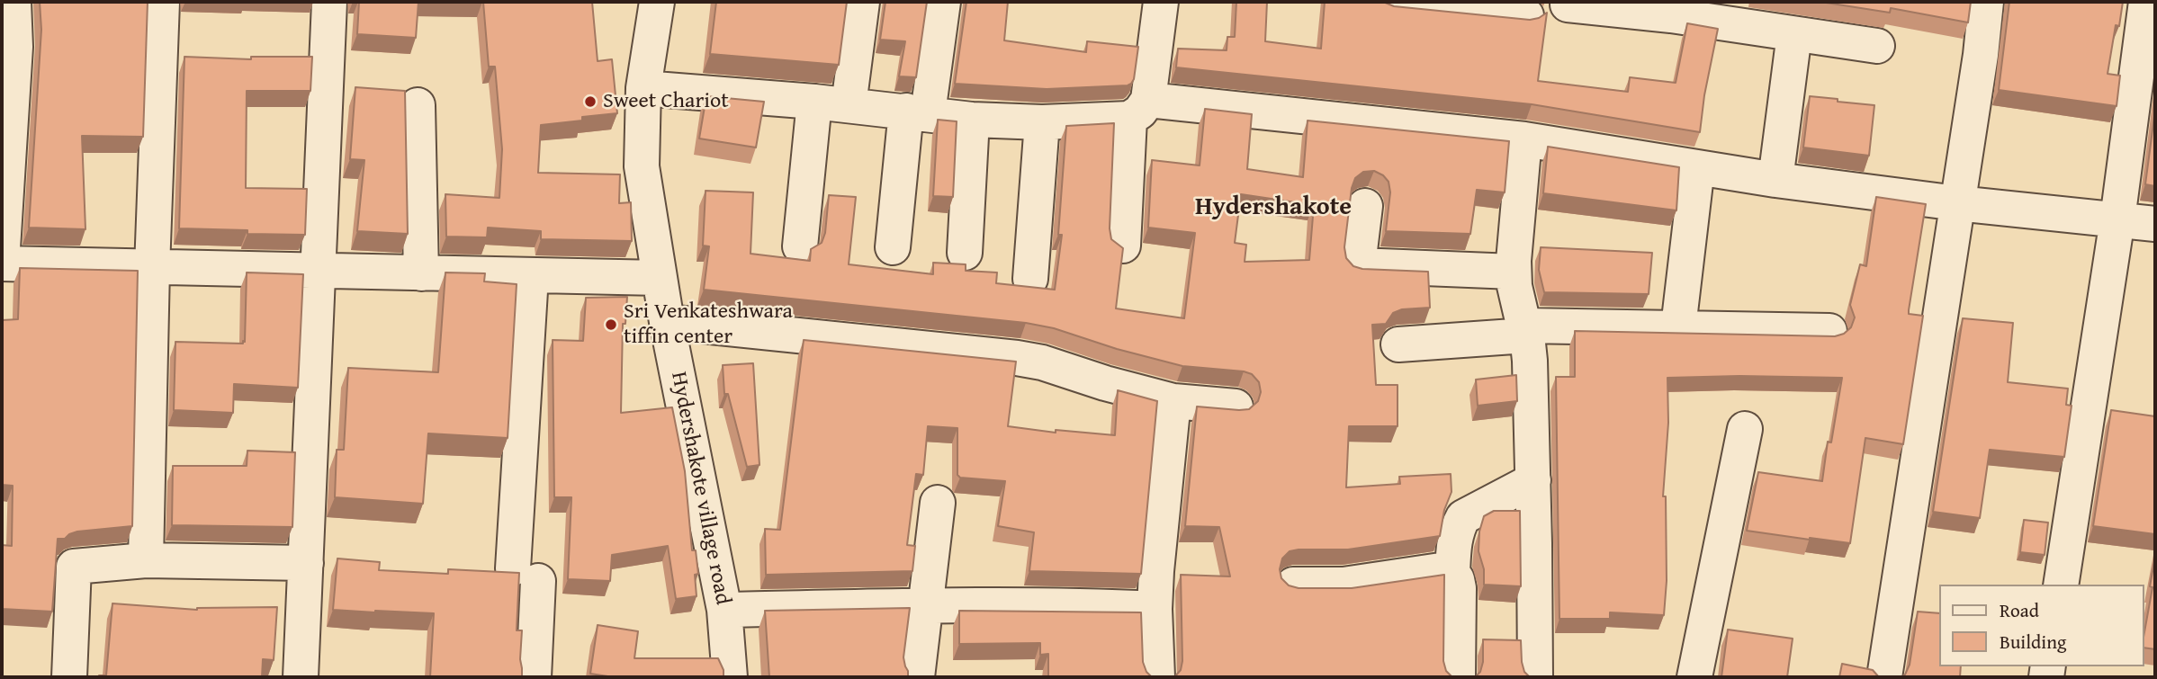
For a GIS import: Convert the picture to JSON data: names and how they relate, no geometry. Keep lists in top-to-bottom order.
{
  "streets": {
    "street": ["Hydershakote village road"]
  },
  "districts": ["Hydershakote"],
  "places": ["Sweet Chariot", "Sri Venkateshwara tiffin center"],
  "legend": ["Road", "Building"]
}
